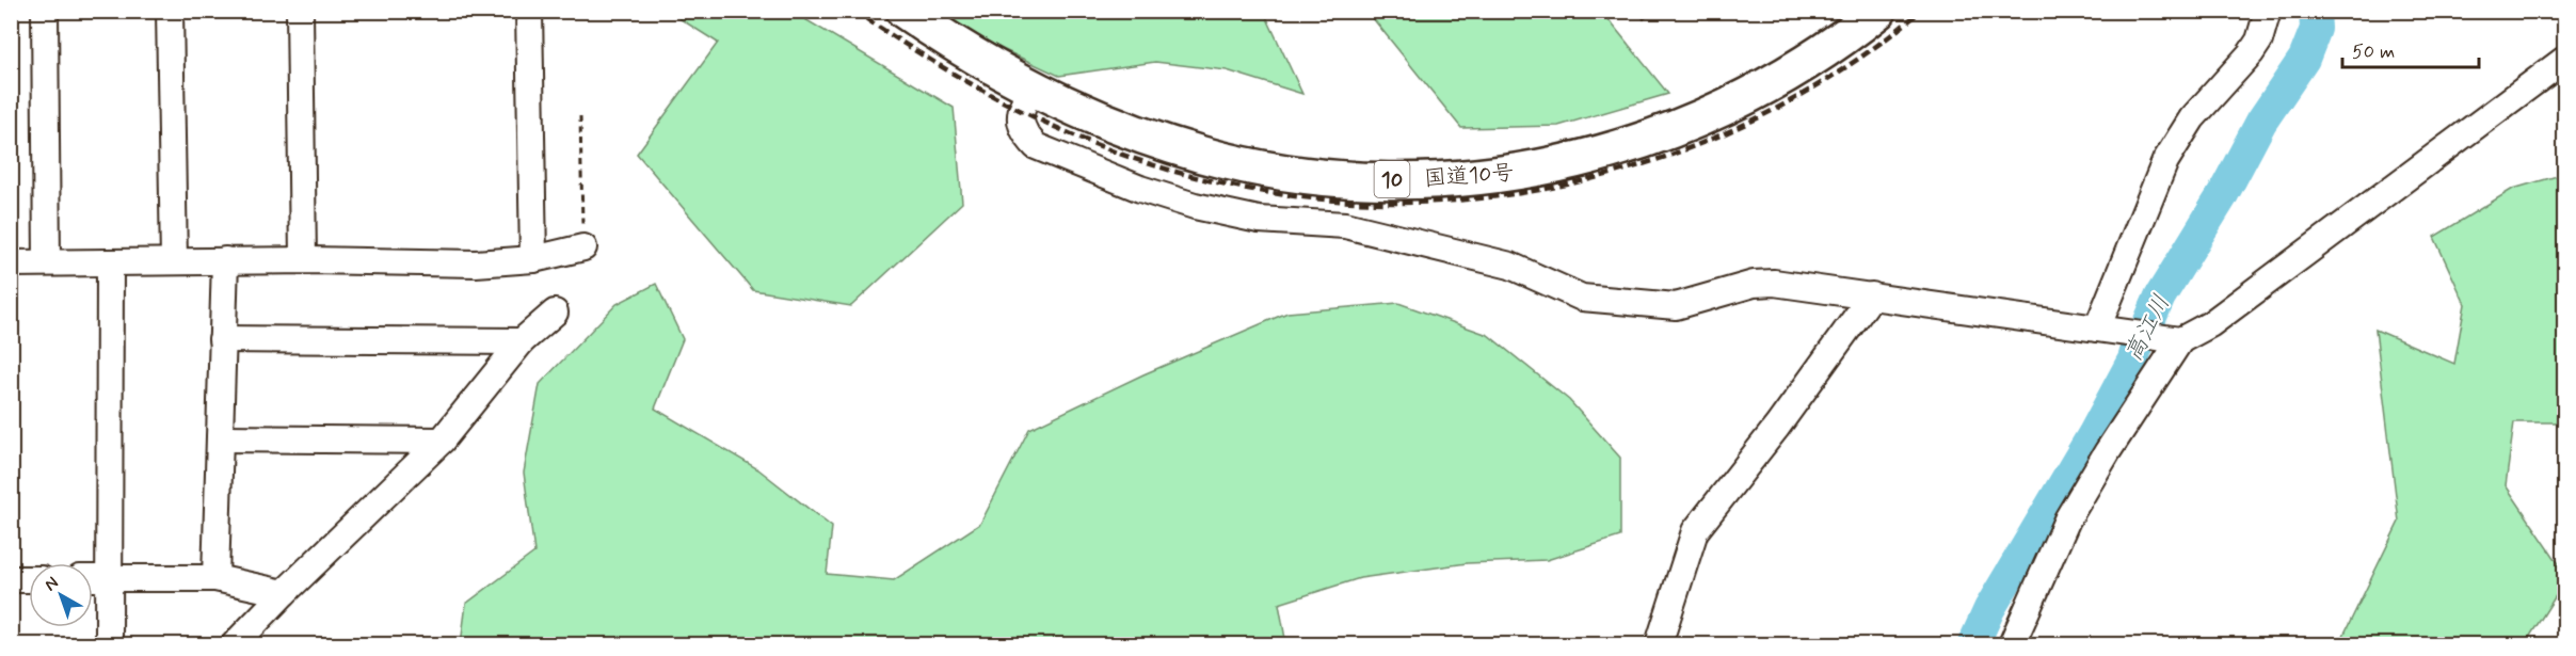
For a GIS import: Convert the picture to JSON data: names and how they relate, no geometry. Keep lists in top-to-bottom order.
{
  "streets": {
    "highway": ["国道10号", "10"]
  },
  "water": ["高江川"],
  "scale_bar": "50 m",
  "north": "top left"
}
